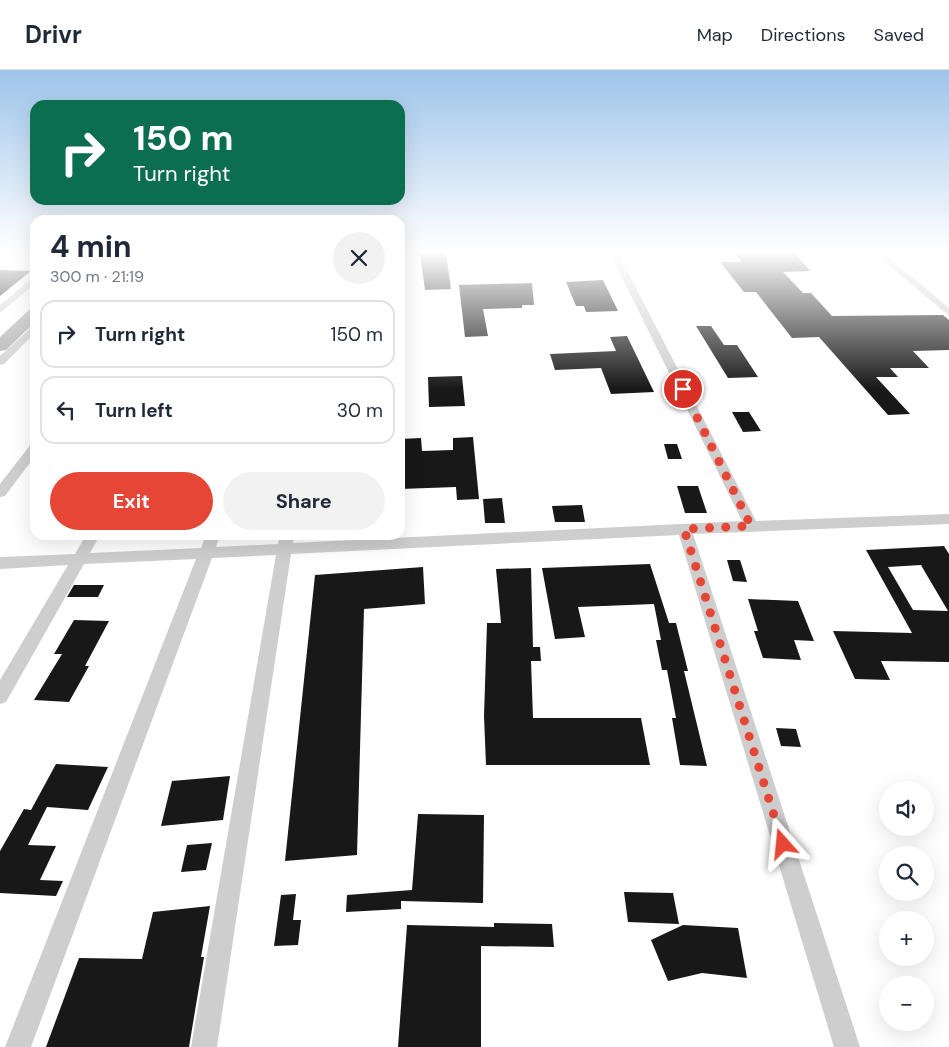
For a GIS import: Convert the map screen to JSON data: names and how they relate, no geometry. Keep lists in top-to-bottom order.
{
  "page": {
    "header": "Drivr",
    "nav": ["Map", "Directions", "Saved"],
    "turn": ["150 m", "Turn right"],
    "heading": ["4 min", "300 m · 21:19"],
    "list": [
      {
        "name": "Turn right",
        "value": "150 m"
      },
      {
        "name": "Turn left",
        "value": "30 m"
      }
    ],
    "buttons": ["Exit", "Share"],
    "map_buttons": ["+", "−"]
  }
}
